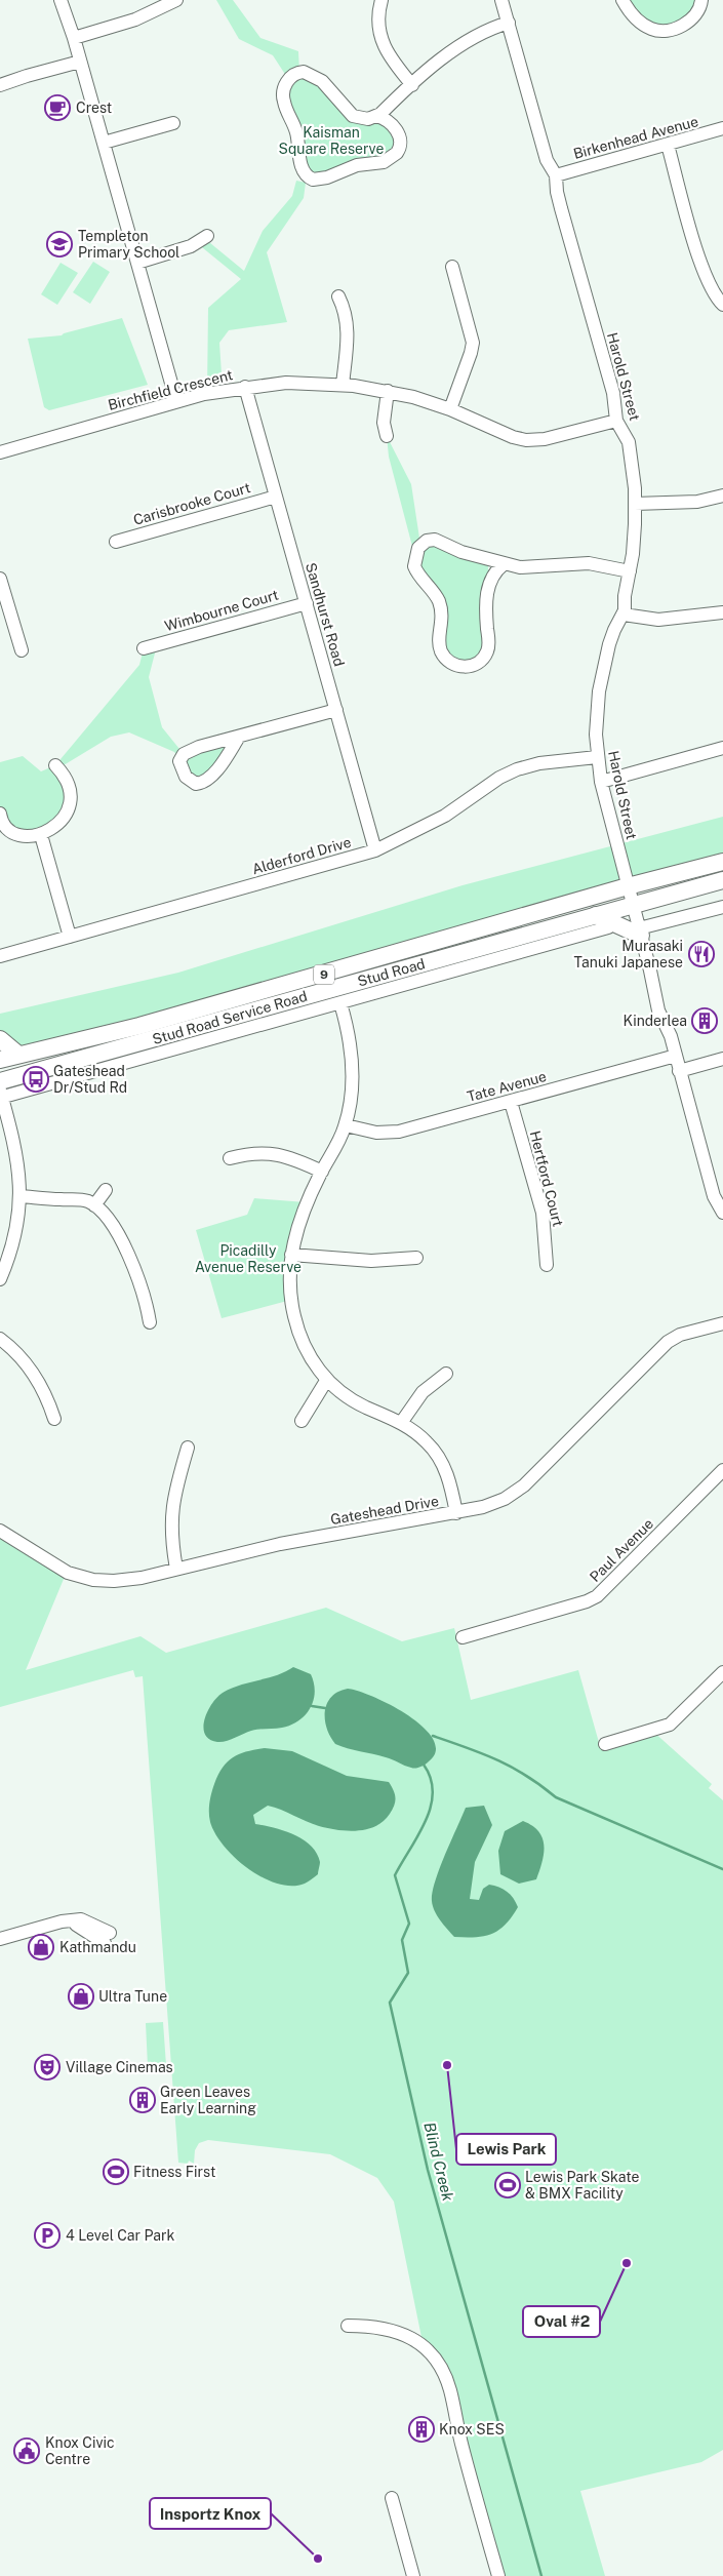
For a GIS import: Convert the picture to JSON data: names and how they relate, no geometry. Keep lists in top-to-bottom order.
{
  "streets": {
    "main road": ["Stud Road", "9"],
    "street": [
      "Birkenhead Avenue",
      "Harold Street",
      "Birchfield Crescent",
      "Carisbrooke Court",
      "Wimbourne Court",
      "Sandhurst Road",
      "Alderford Drive",
      "Stud Road Service Road",
      "Tate Avenue",
      "Hertford Court",
      "Gateshead Drive",
      "Paul Avenue"
    ]
  },
  "crossings": [
    ["Birkenhead Avenue", "Harold Street"],
    ["Harold Street", "Birchfield Crescent"],
    ["Harold Street", "Alderford Drive"],
    ["Harold Street", "Stud Road"],
    ["Harold Street", "Tate Avenue"],
    ["Birchfield Crescent", "Sandhurst Road"],
    ["Carisbrooke Court", "Sandhurst Road"],
    ["Wimbourne Court", "Sandhurst Road"],
    ["Sandhurst Road", "Alderford Drive"],
    ["Stud Road", "Stud Road Service Road"],
    ["Tate Avenue", "Hertford Court"]
  ],
  "water": ["Blind Creek"],
  "parks": ["Kaisman Square Reserve", "Picadilly Avenue Reserve"],
  "places": {
    "cafe": ["Crest"],
    "school or university": ["Templeton Primary School"],
    "restaurant": ["Murasaki Tanuki Japanese"],
    "building": ["Kinderlea", "Green Leaves Early Learning", "Knox SES"],
    "bus stop": ["Gateshead Dr/Stud Rd"],
    "shop": ["Kathmandu", "Ultra Tune"],
    "other": ["Lewis Park", "Oval #2", "Insportz Knox"],
    "theatre": ["Village Cinemas"],
    "sports": ["Fitness First", "Lewis Park Skate & BMX Facility"],
    "parking": ["4 Level Car Park"],
    "public building": ["Knox Civic Centre"]
  }
}
